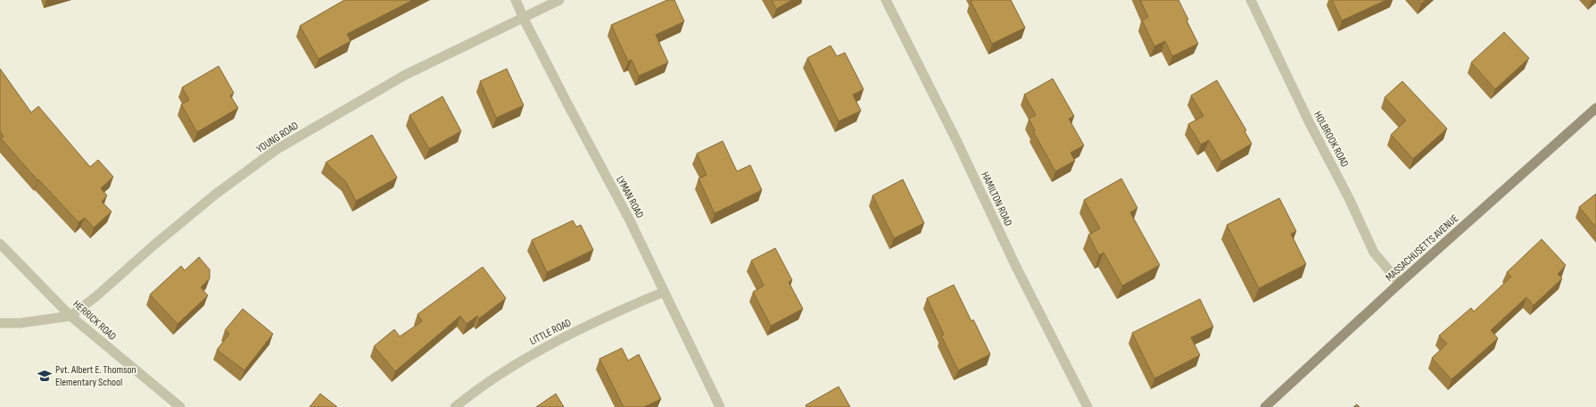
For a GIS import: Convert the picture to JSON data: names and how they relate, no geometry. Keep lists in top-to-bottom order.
{
  "streets": {
    "main road": ["MASSACHUSETTS AVENUE"],
    "street": [
      "YOUNG ROAD",
      "HOLBROOK ROAD",
      "LYMAN ROAD",
      "HAMILTON ROAD",
      "HERRICK ROAD",
      "LITTLE ROAD"
    ]
  },
  "crossings": [
    ["YOUNG ROAD", "LYMAN ROAD"],
    ["YOUNG ROAD", "HERRICK ROAD"],
    ["HOLBROOK ROAD", "MASSACHUSETTS AVENUE"],
    ["LYMAN ROAD", "LITTLE ROAD"]
  ],
  "places": {
    "school or university": ["Pvt. Albert E. Thomson Elementary School"]
  }
}
